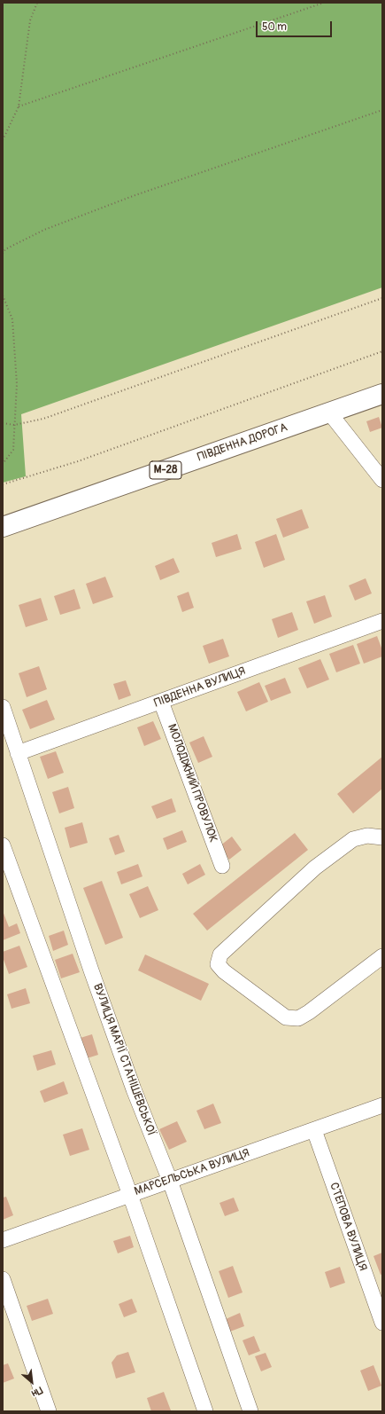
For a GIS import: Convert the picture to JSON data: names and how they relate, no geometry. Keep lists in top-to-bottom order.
{
  "streets": {
    "highway": ["ПІВДЕННА ДОРОГА", "М-28"],
    "street": [
      "ПІВДЕННА ВУЛИЦЯ",
      "МОЛОДІЖНИЙ ПРОВУЛОК",
      "ВУЛИЦЯ МАРІЇ СТАНІШЕВСЬКОЇ",
      "МАРСЕЛЬСЬКА ВУЛИЦЯ",
      "СТЕПОВА ВУЛИЦЯ"
    ]
  },
  "crossings": [
    ["ПІВДЕННА ВУЛИЦЯ", "МОЛОДІЖНИЙ ПРОВУЛОК"],
    ["ПІВДЕННА ВУЛИЦЯ", "ВУЛИЦЯ МАРІЇ СТАНІШЕВСЬКОЇ"],
    ["ВУЛИЦЯ МАРІЇ СТАНІШЕВСЬКОЇ", "МАРСЕЛЬСЬКА ВУЛИЦЯ"],
    ["МАРСЕЛЬСЬКА ВУЛИЦЯ", "СТЕПОВА ВУЛИЦЯ"]
  ],
  "scale_bar": "50 m",
  "north": "bottom right"
}
